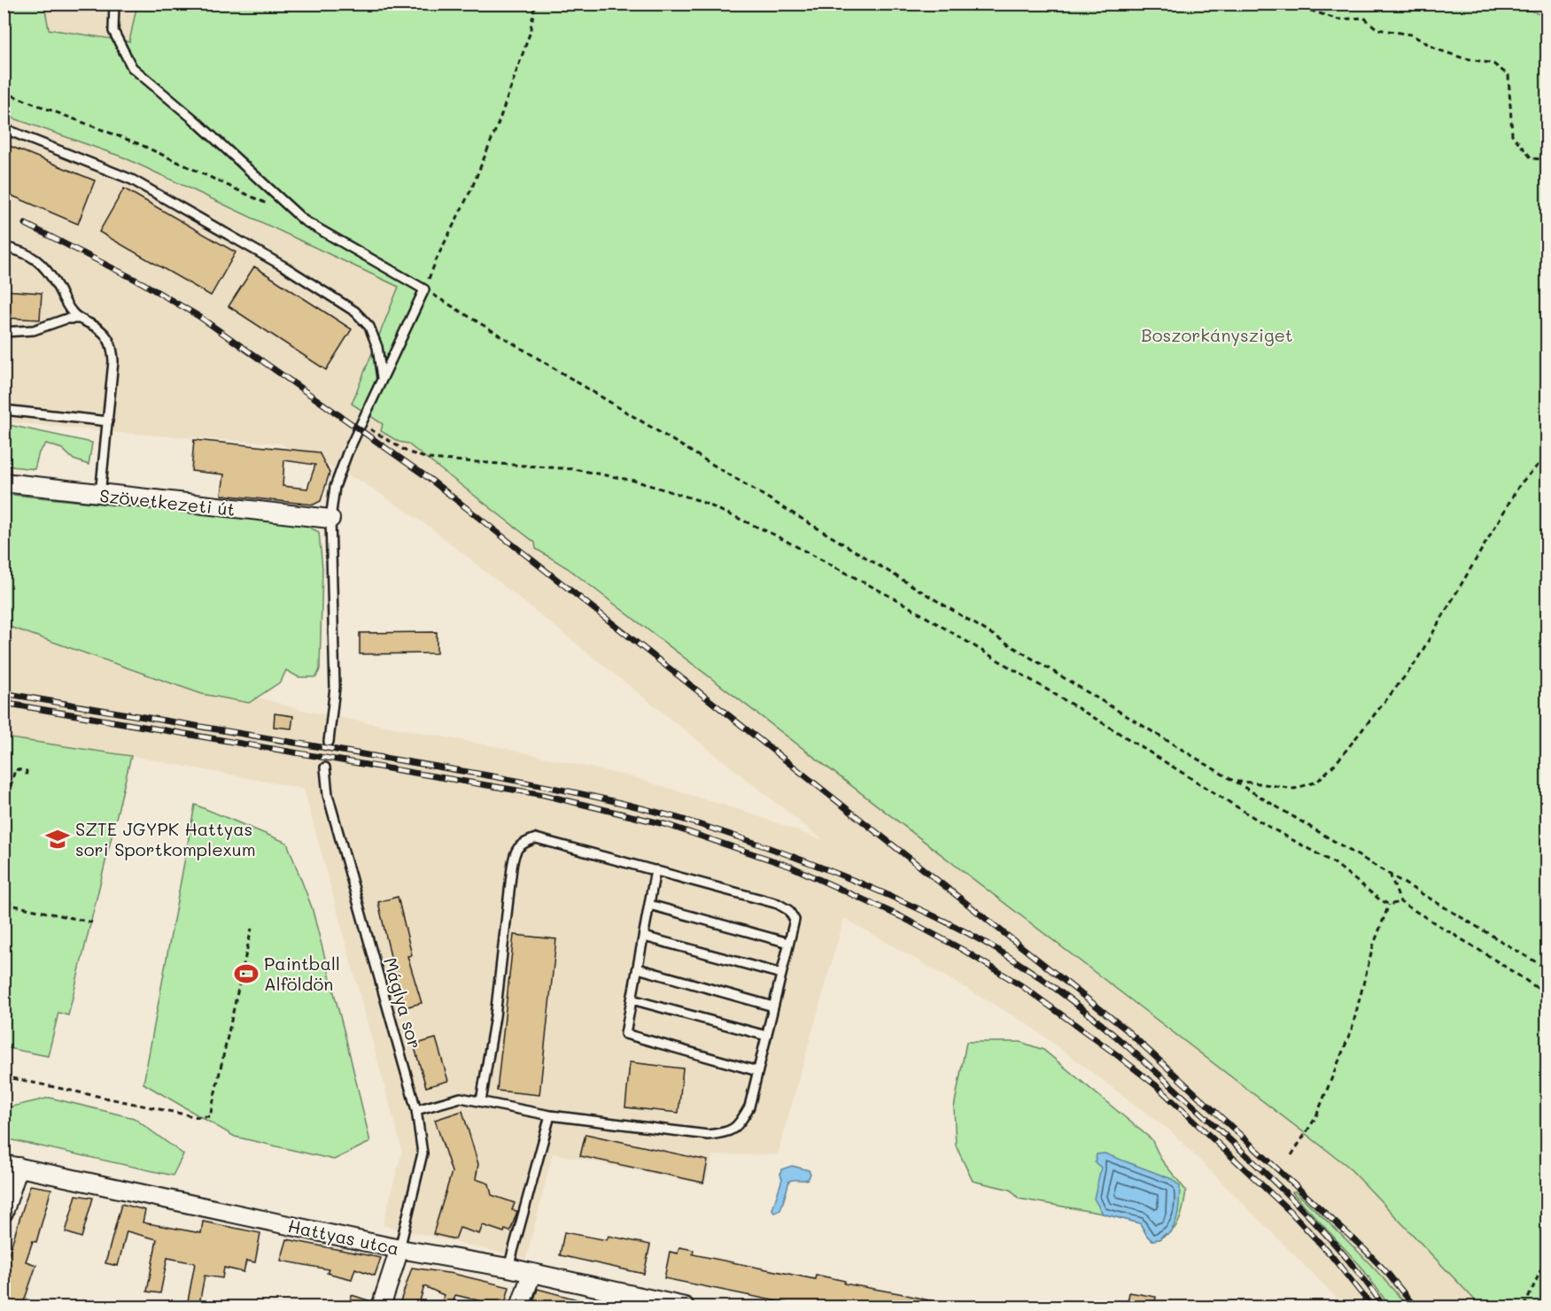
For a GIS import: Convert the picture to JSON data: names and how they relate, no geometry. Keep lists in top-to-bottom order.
{
  "streets": {
    "street": ["Szövetkezeti út", "Hattyas utca"],
    "lane": ["Máglya sor"]
  },
  "crossings": [
    ["Máglya sor", "Hattyas utca"]
  ],
  "parks": ["Boszorkánysziget"],
  "places": {
    "school or university": ["SZTE JGYPK Hattyas sori Sportkomplexum"],
    "sports": ["Paintball Alföldön"]
  }
}
